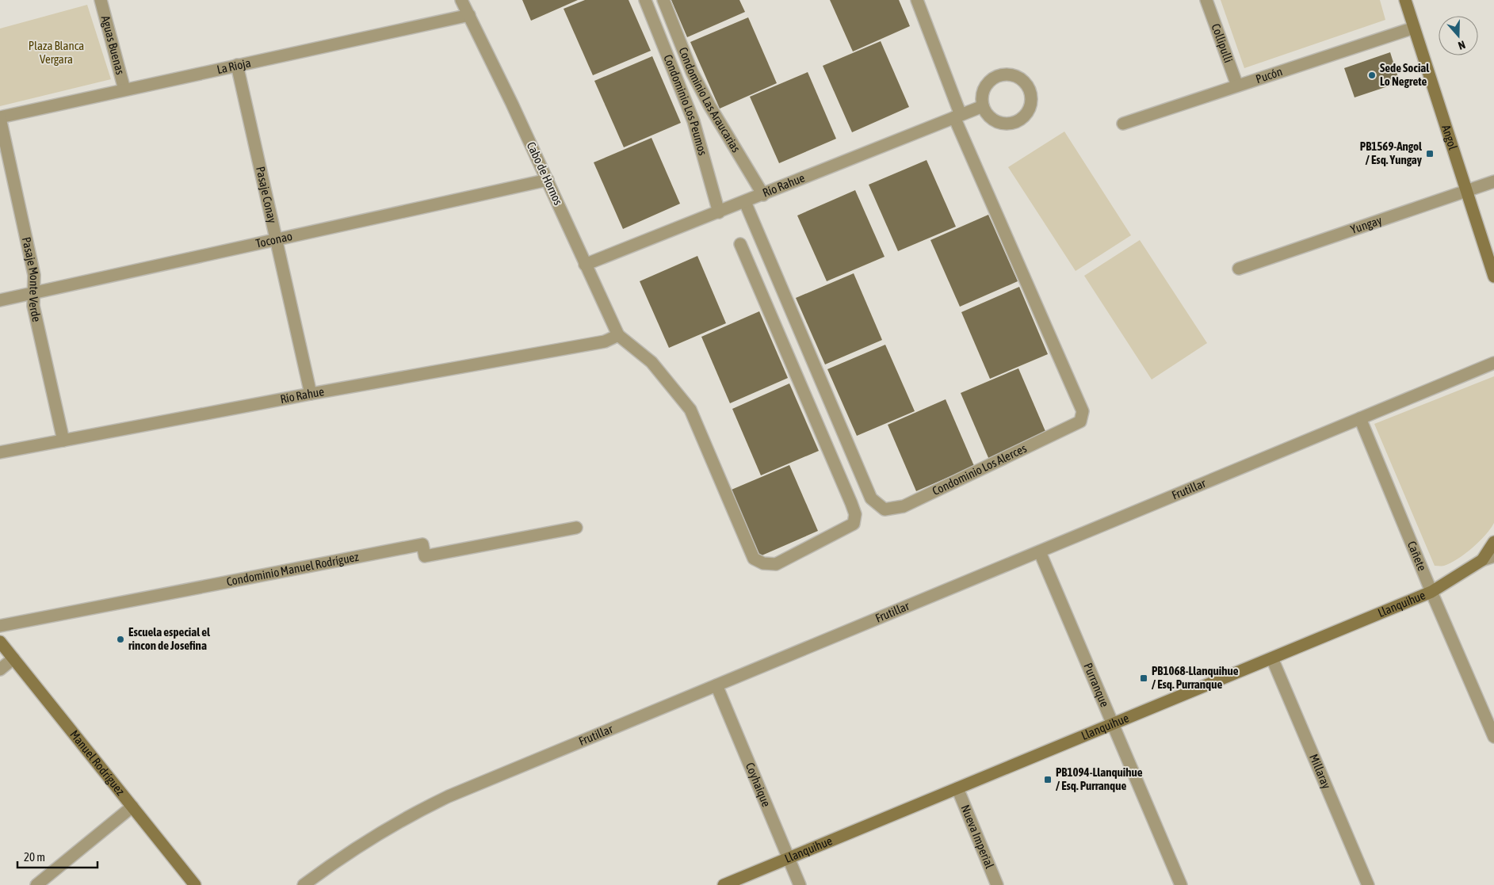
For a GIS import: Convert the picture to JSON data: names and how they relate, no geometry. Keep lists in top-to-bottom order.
{
  "streets": {
    "street": [
      "Collipulli",
      "Aguas Buenas",
      "La Rioja",
      "Pucón",
      "Condominio Las Araucarias",
      "Condominio Los Peumos",
      "Angol",
      "Cabo de Hornos",
      "Río Rahue",
      "Pasaje Conay",
      "Yungay",
      "Toconao",
      "Pasaje Monte Verde",
      "Condominio Los Alerces",
      "Frutillar",
      "Cañete",
      "Condominio Manuel Rodríguez",
      "Llanquihue",
      "Purranque",
      "Manuel Rodríguez",
      "Millaray",
      "Coyhaique",
      "Nueva Imperial"
    ]
  },
  "crossings": [
    ["Collipulli", "Pucón"],
    ["Aguas Buenas", "La Rioja"],
    ["La Rioja", "Cabo de Hornos"],
    ["La Rioja", "Pasaje Conay"],
    ["La Rioja", "Pasaje Monte Verde"],
    ["Pucón", "Angol"],
    ["Condominio Las Araucarias", "Río Rahue"],
    ["Condominio Los Peumos", "Río Rahue"],
    ["Angol", "Yungay"],
    ["Cabo de Hornos", "Río Rahue"],
    ["Cabo de Hornos", "Toconao"],
    ["Río Rahue", "Pasaje Conay"],
    ["Río Rahue", "Pasaje Monte Verde"],
    ["Río Rahue", "Condominio Los Alerces"],
    ["Pasaje Conay", "Toconao"],
    ["Toconao", "Pasaje Monte Verde"],
    ["Frutillar", "Cañete"],
    ["Frutillar", "Purranque"],
    ["Frutillar", "Coyhaique"],
    ["Cañete", "Llanquihue"],
    ["Llanquihue", "Purranque"],
    ["Llanquihue", "Millaray"],
    ["Llanquihue", "Coyhaique"],
    ["Llanquihue", "Nueva Imperial"]
  ],
  "parks": ["Plaza Blanca Vergara"],
  "places": {
    "other": ["Sede Social Lo Negrete", "Escuela especial el rincon de Josefina"],
    "transit": ["PB1569-Angol / Esq. Yungay", "PB1068-Llanquihue / Esq. Purranque", "PB1094-Llanquihue / Esq. Purranque"]
  },
  "scale_bar": "20 m",
  "north": "bottom"
}
